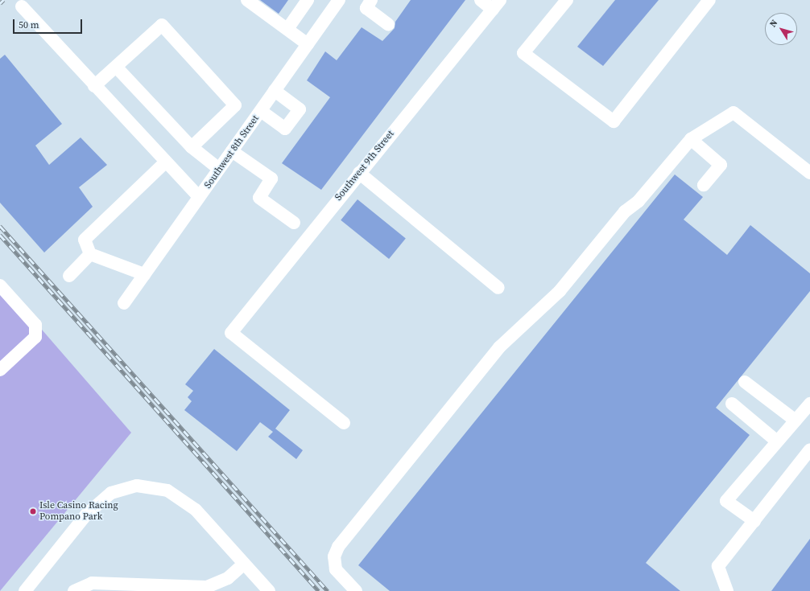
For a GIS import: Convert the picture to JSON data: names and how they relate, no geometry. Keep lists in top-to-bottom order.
{
  "streets": {
    "street": ["Southwest 8th Street", "Southwest 9th Street"]
  },
  "places": ["Isle Casino Racing Pompano Park"],
  "scale_bar": "50 m",
  "north": "top left"
}
